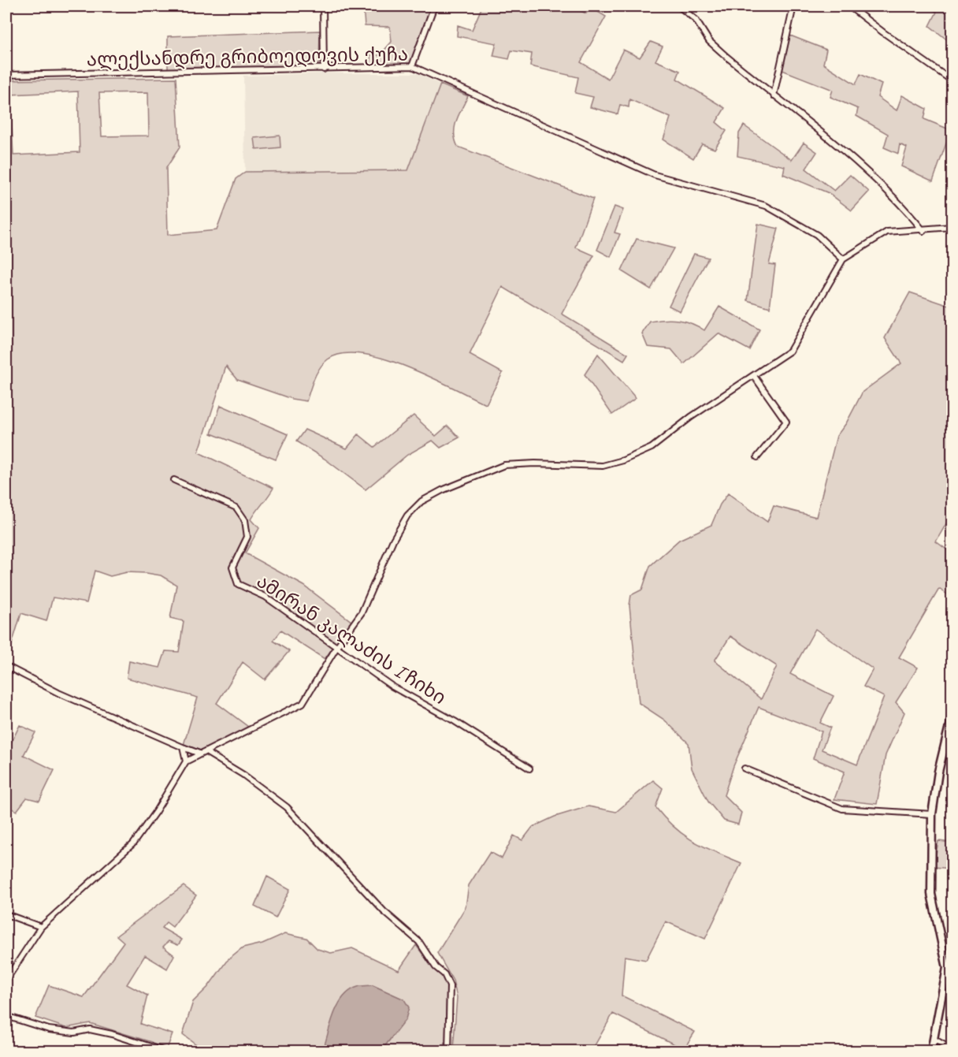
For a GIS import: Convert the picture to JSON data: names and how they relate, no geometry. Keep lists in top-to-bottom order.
{
  "streets": {
    "street": ["ალექსანდრე გრიბოედოვის ქუჩა", "ამირან კალაძის I ჩიხი"]
  }
}
